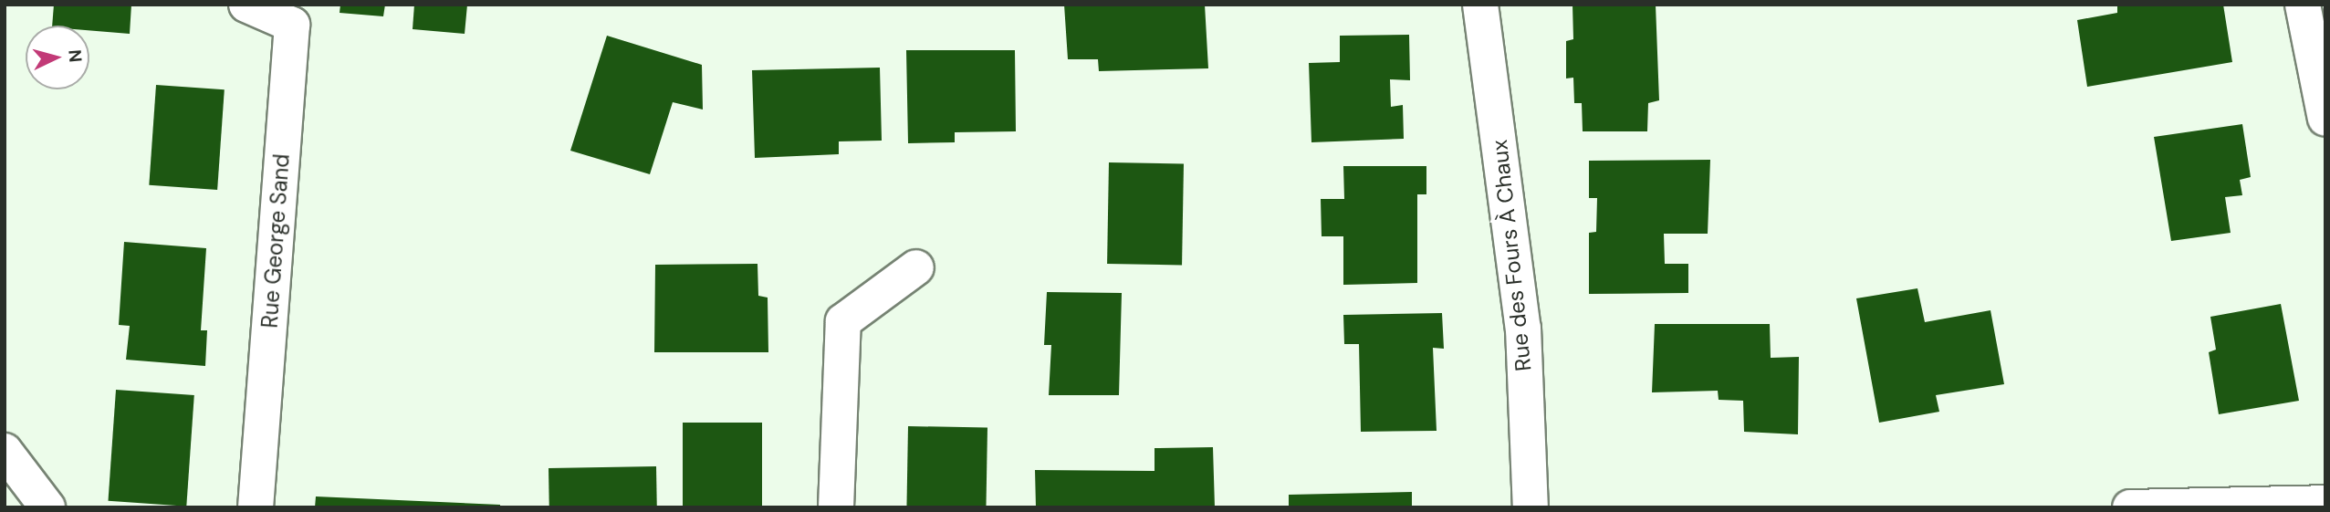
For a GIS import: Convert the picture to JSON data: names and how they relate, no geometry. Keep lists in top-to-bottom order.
{
  "streets": {
    "street": ["Rue George Sand", "Rue des Fours À Chaux"]
  },
  "north": "right"
}
